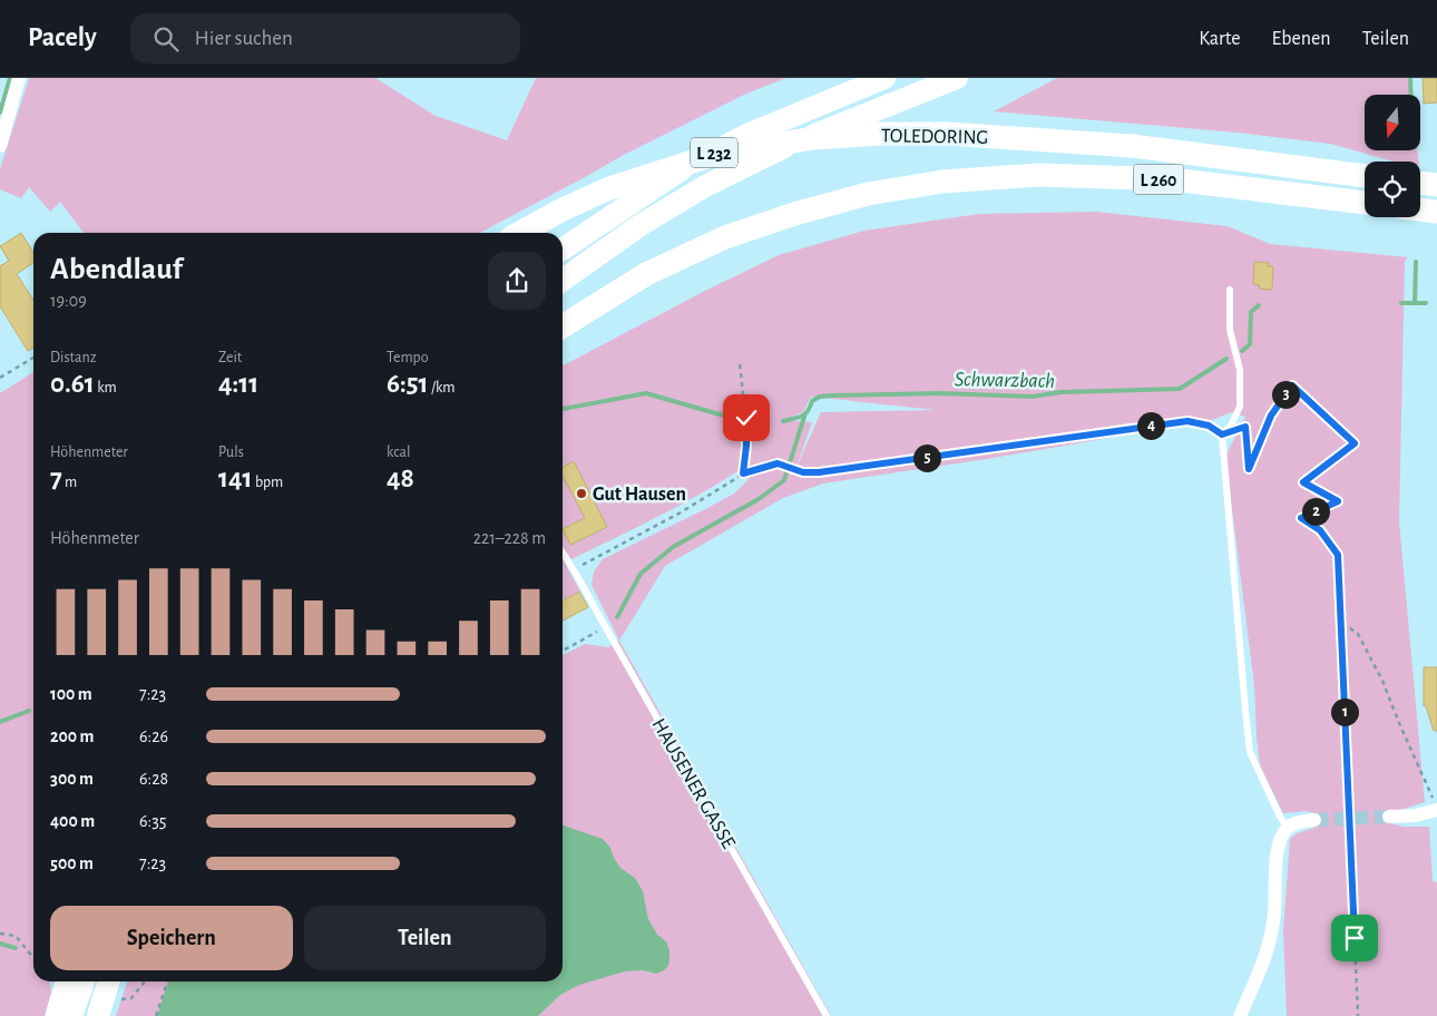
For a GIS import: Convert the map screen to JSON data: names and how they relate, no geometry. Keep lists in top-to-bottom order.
{
  "streets": {
    "highway": ["TOLEDORING", "L 260"],
    "main road": ["L 232"],
    "lane": ["HAUSENER GASSE"]
  },
  "water": ["Schwarzbach"],
  "places": ["Gut Hausen"],
  "north": "bottom",
  "page": {
    "header": "Pacely",
    "search": "Hier suchen",
    "nav": ["Karte", "Ebenen", "Teilen"],
    "heading": ["Abendlauf", "19:09"],
    "stats": [
      ["Distanz", "0.61 km"],
      ["Zeit", "4:11"],
      ["Tempo", "6:51 /km"],
      ["Höhenmeter", "7 m"],
      ["Puls", "141 bpm"],
      ["kcal", "48"]
    ],
    "pins": [
      "3",
      "4",
      "5",
      "2",
      "1"
    ],
    "chart": ["Höhenmeter", "221–228 m"],
    "list": [
      {
        "name": "100 m",
        "note": "7:23"
      },
      {
        "name": "200 m",
        "note": "6:26"
      },
      {
        "name": "300 m",
        "note": "6:28"
      },
      {
        "name": "400 m",
        "note": "6:35"
      },
      {
        "name": "500 m",
        "note": "7:23"
      }
    ],
    "buttons": ["Speichern", "Teilen"]
  }
}
